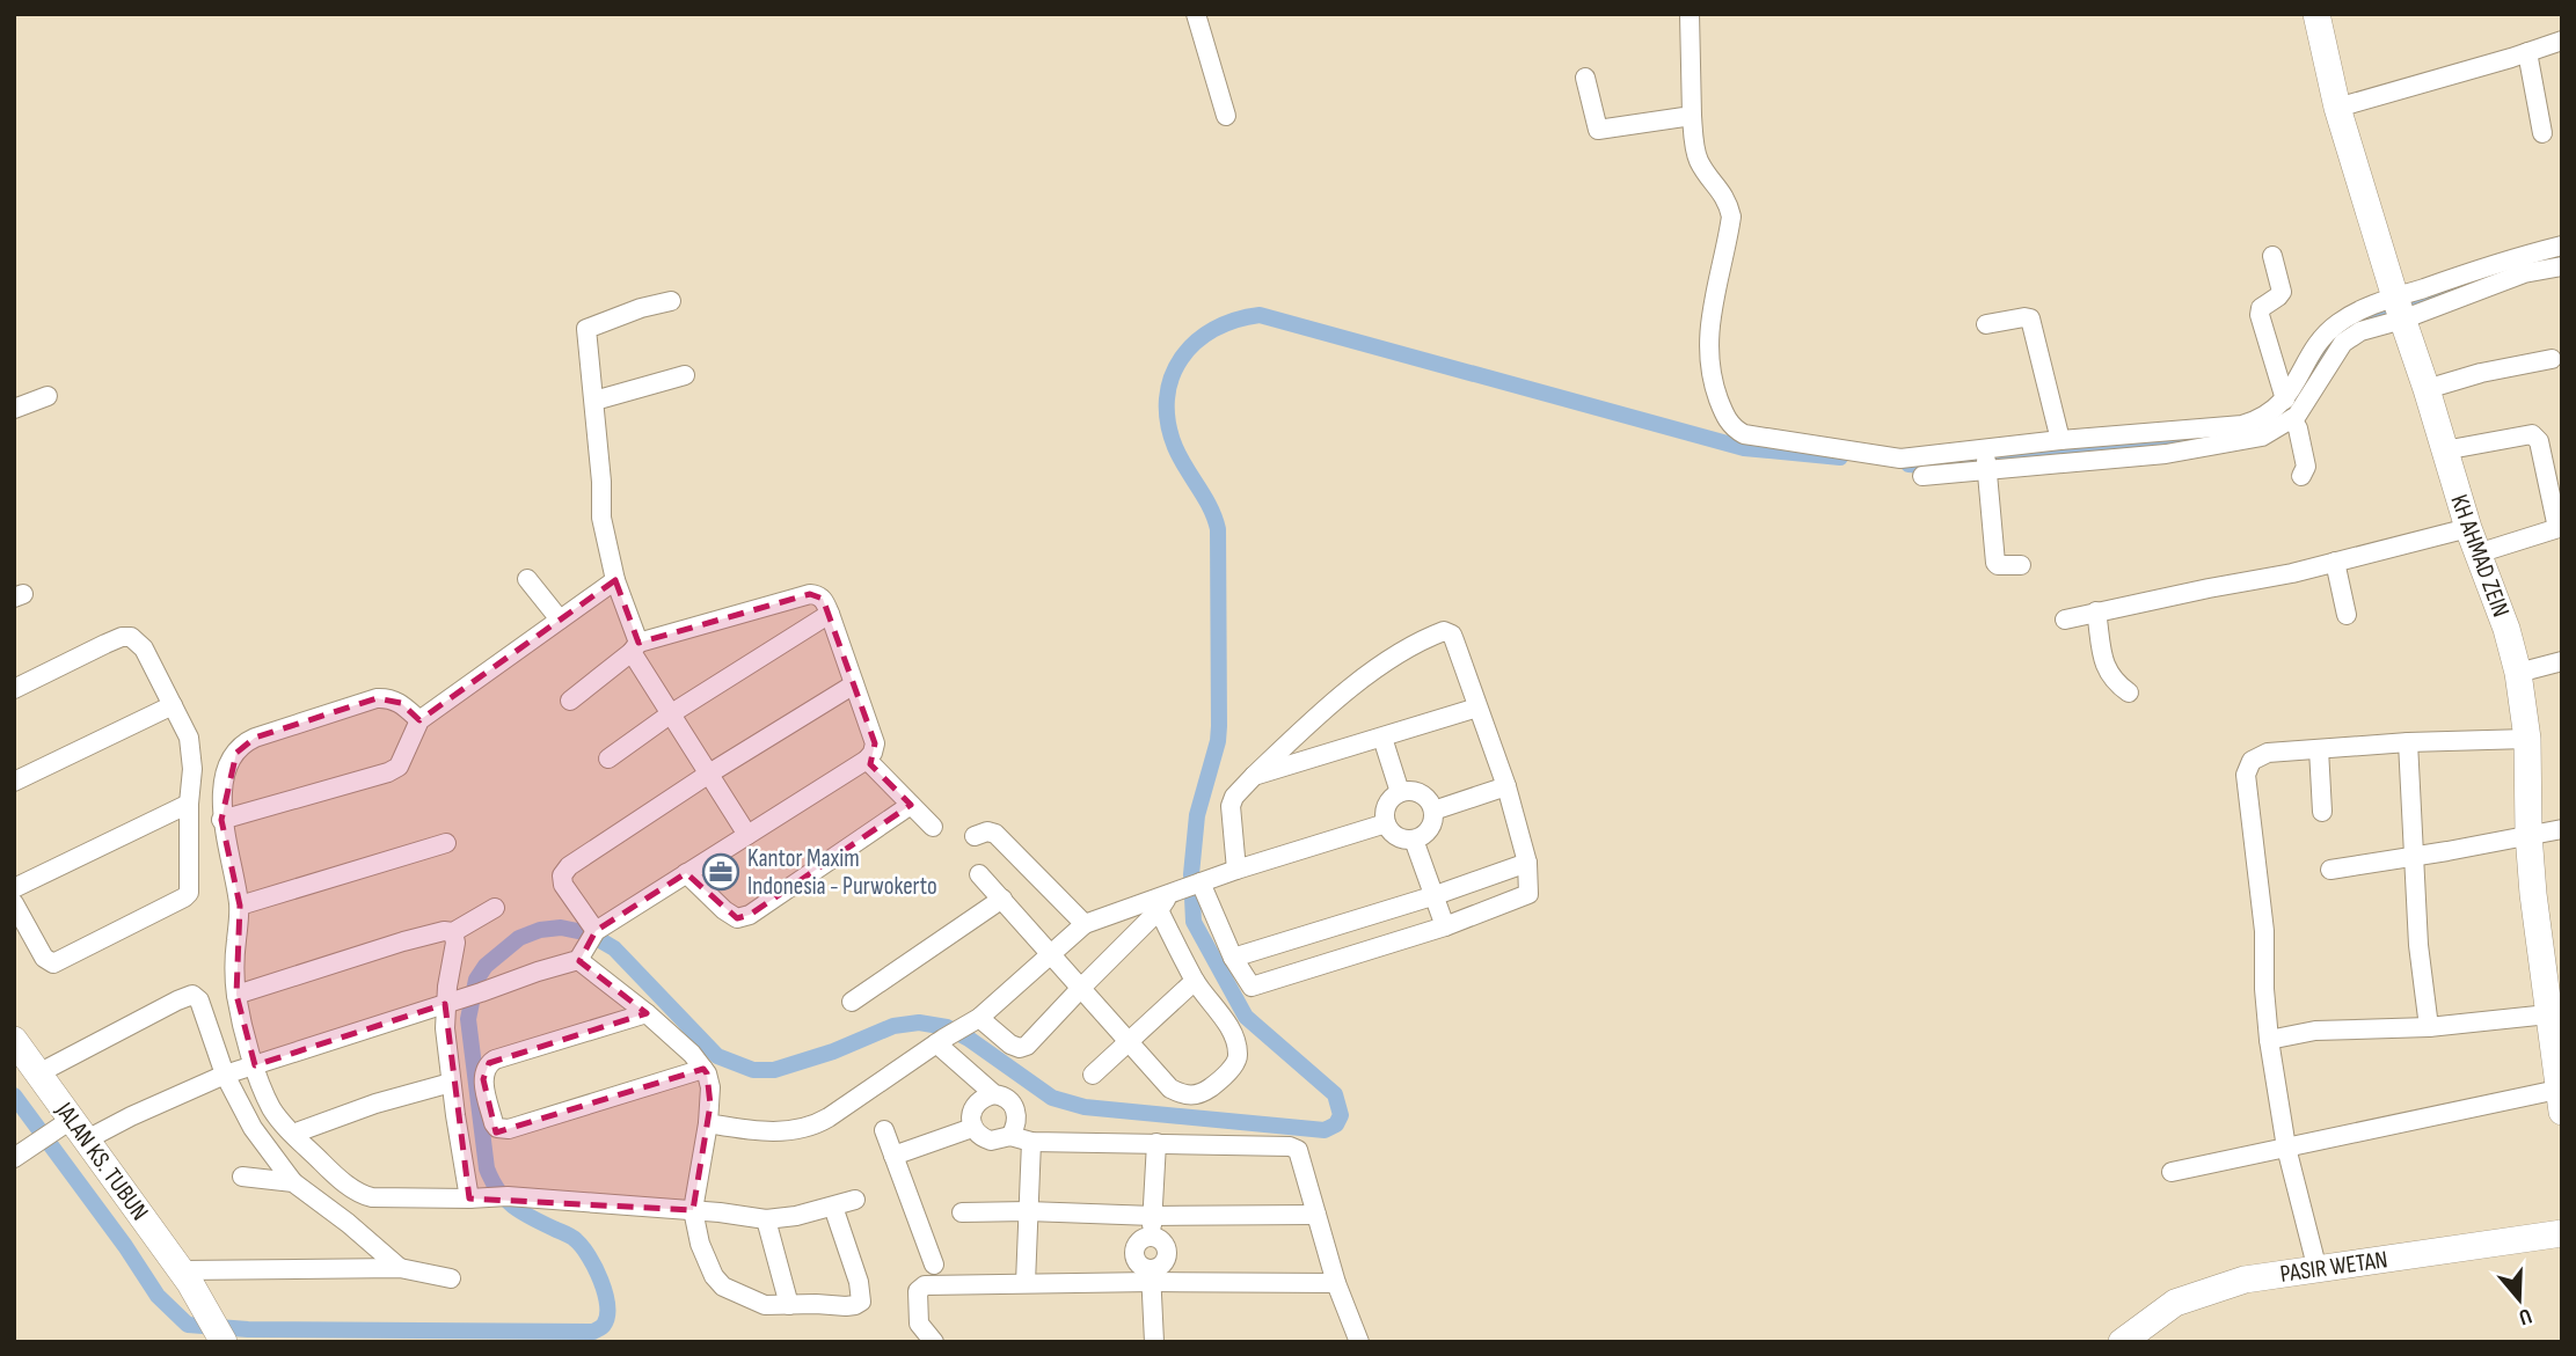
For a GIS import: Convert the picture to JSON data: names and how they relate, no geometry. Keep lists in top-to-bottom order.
{
  "streets": {
    "street": ["KH AHMAD ZEIN", "JALAN KS. TUBUN", "PASIR WETAN"]
  },
  "places": {
    "office": ["Kantor Maxim Indonesia - Purwokerto"]
  },
  "north": "bottom"
}
